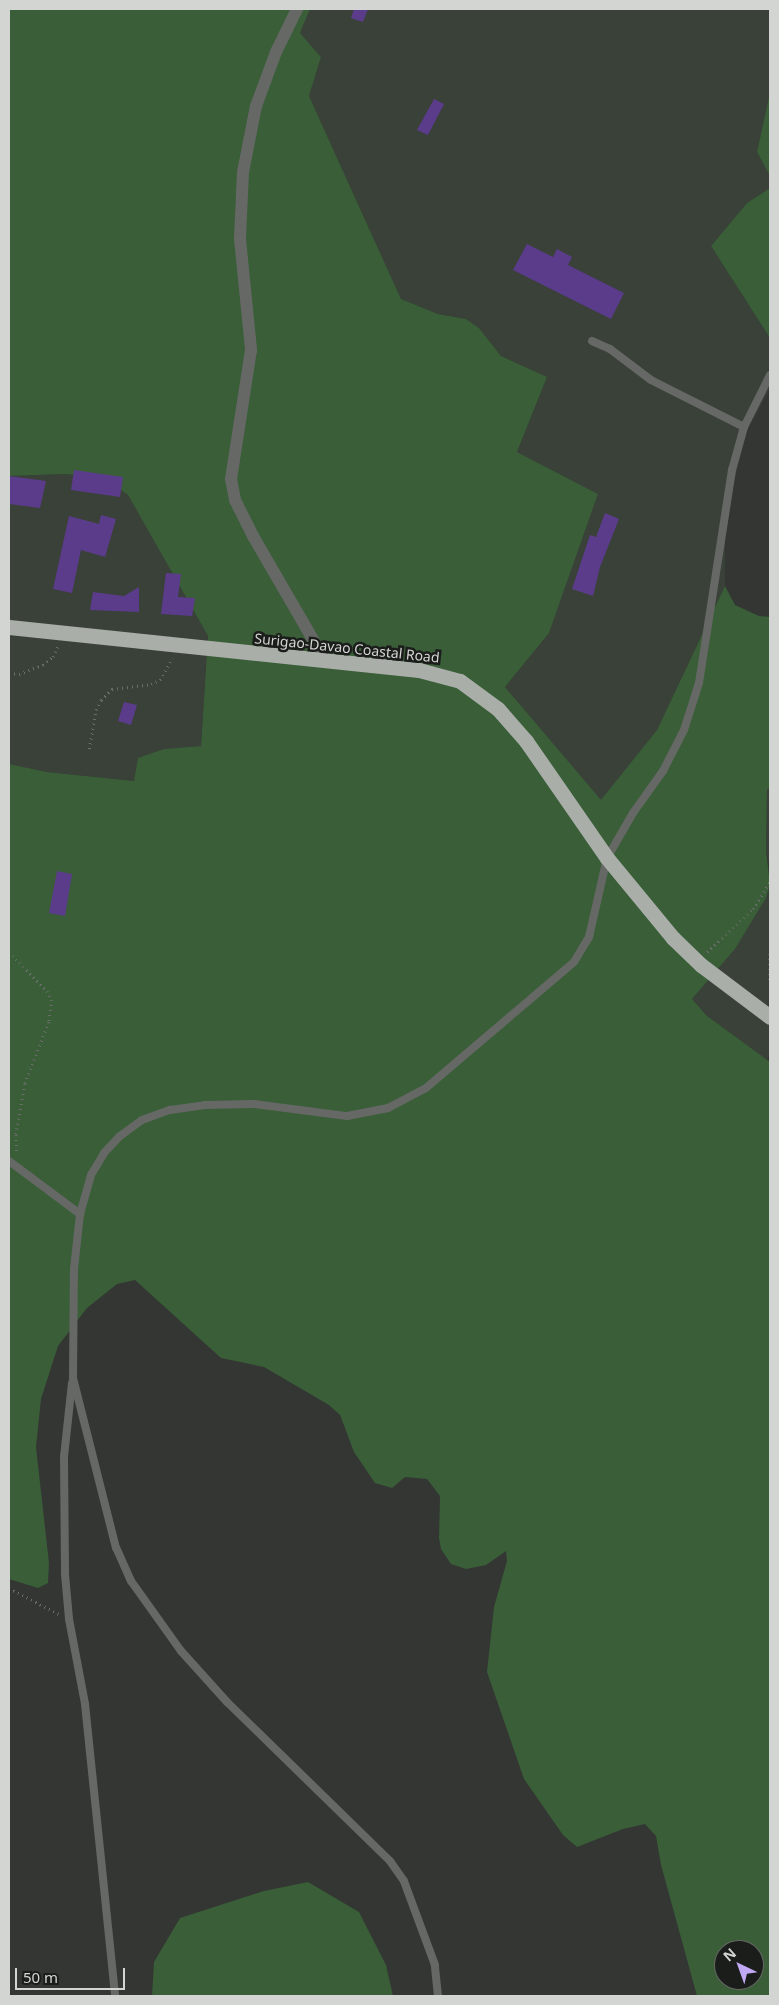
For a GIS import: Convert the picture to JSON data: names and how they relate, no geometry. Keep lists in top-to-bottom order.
{
  "streets": {
    "highway": ["Surigao-Davao Coastal Road"]
  },
  "scale_bar": "50 m",
  "north": "top left"
}
